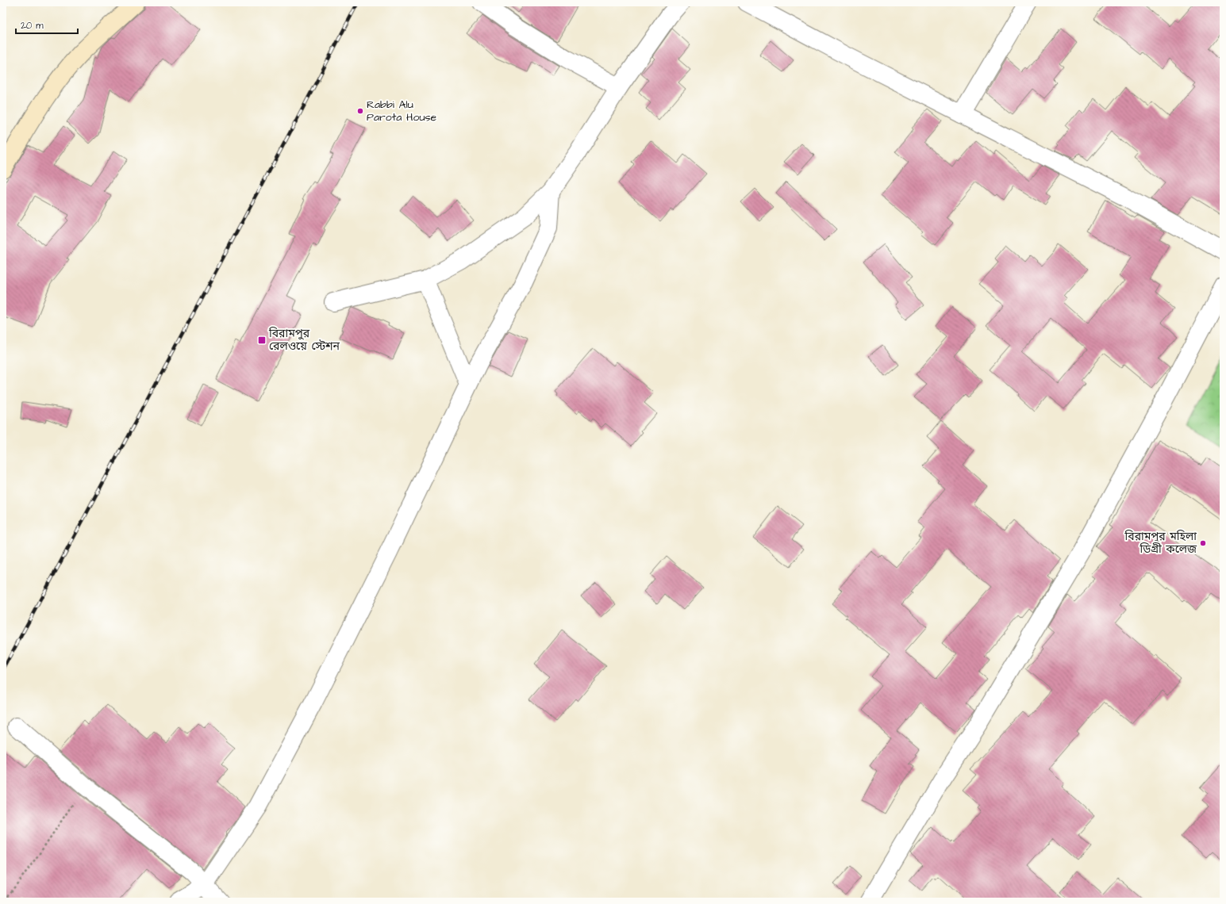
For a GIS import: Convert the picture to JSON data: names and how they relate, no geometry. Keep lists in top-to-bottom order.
{
  "places": {
    "other": ["Rabbi Alu Parota House", "বিরামপুর মহিলা ডিগ্রী কলেজ"],
    "transit": ["বিরামপুর রেলওয়ে স্টেশন"]
  },
  "scale_bar": "20 m"
}
